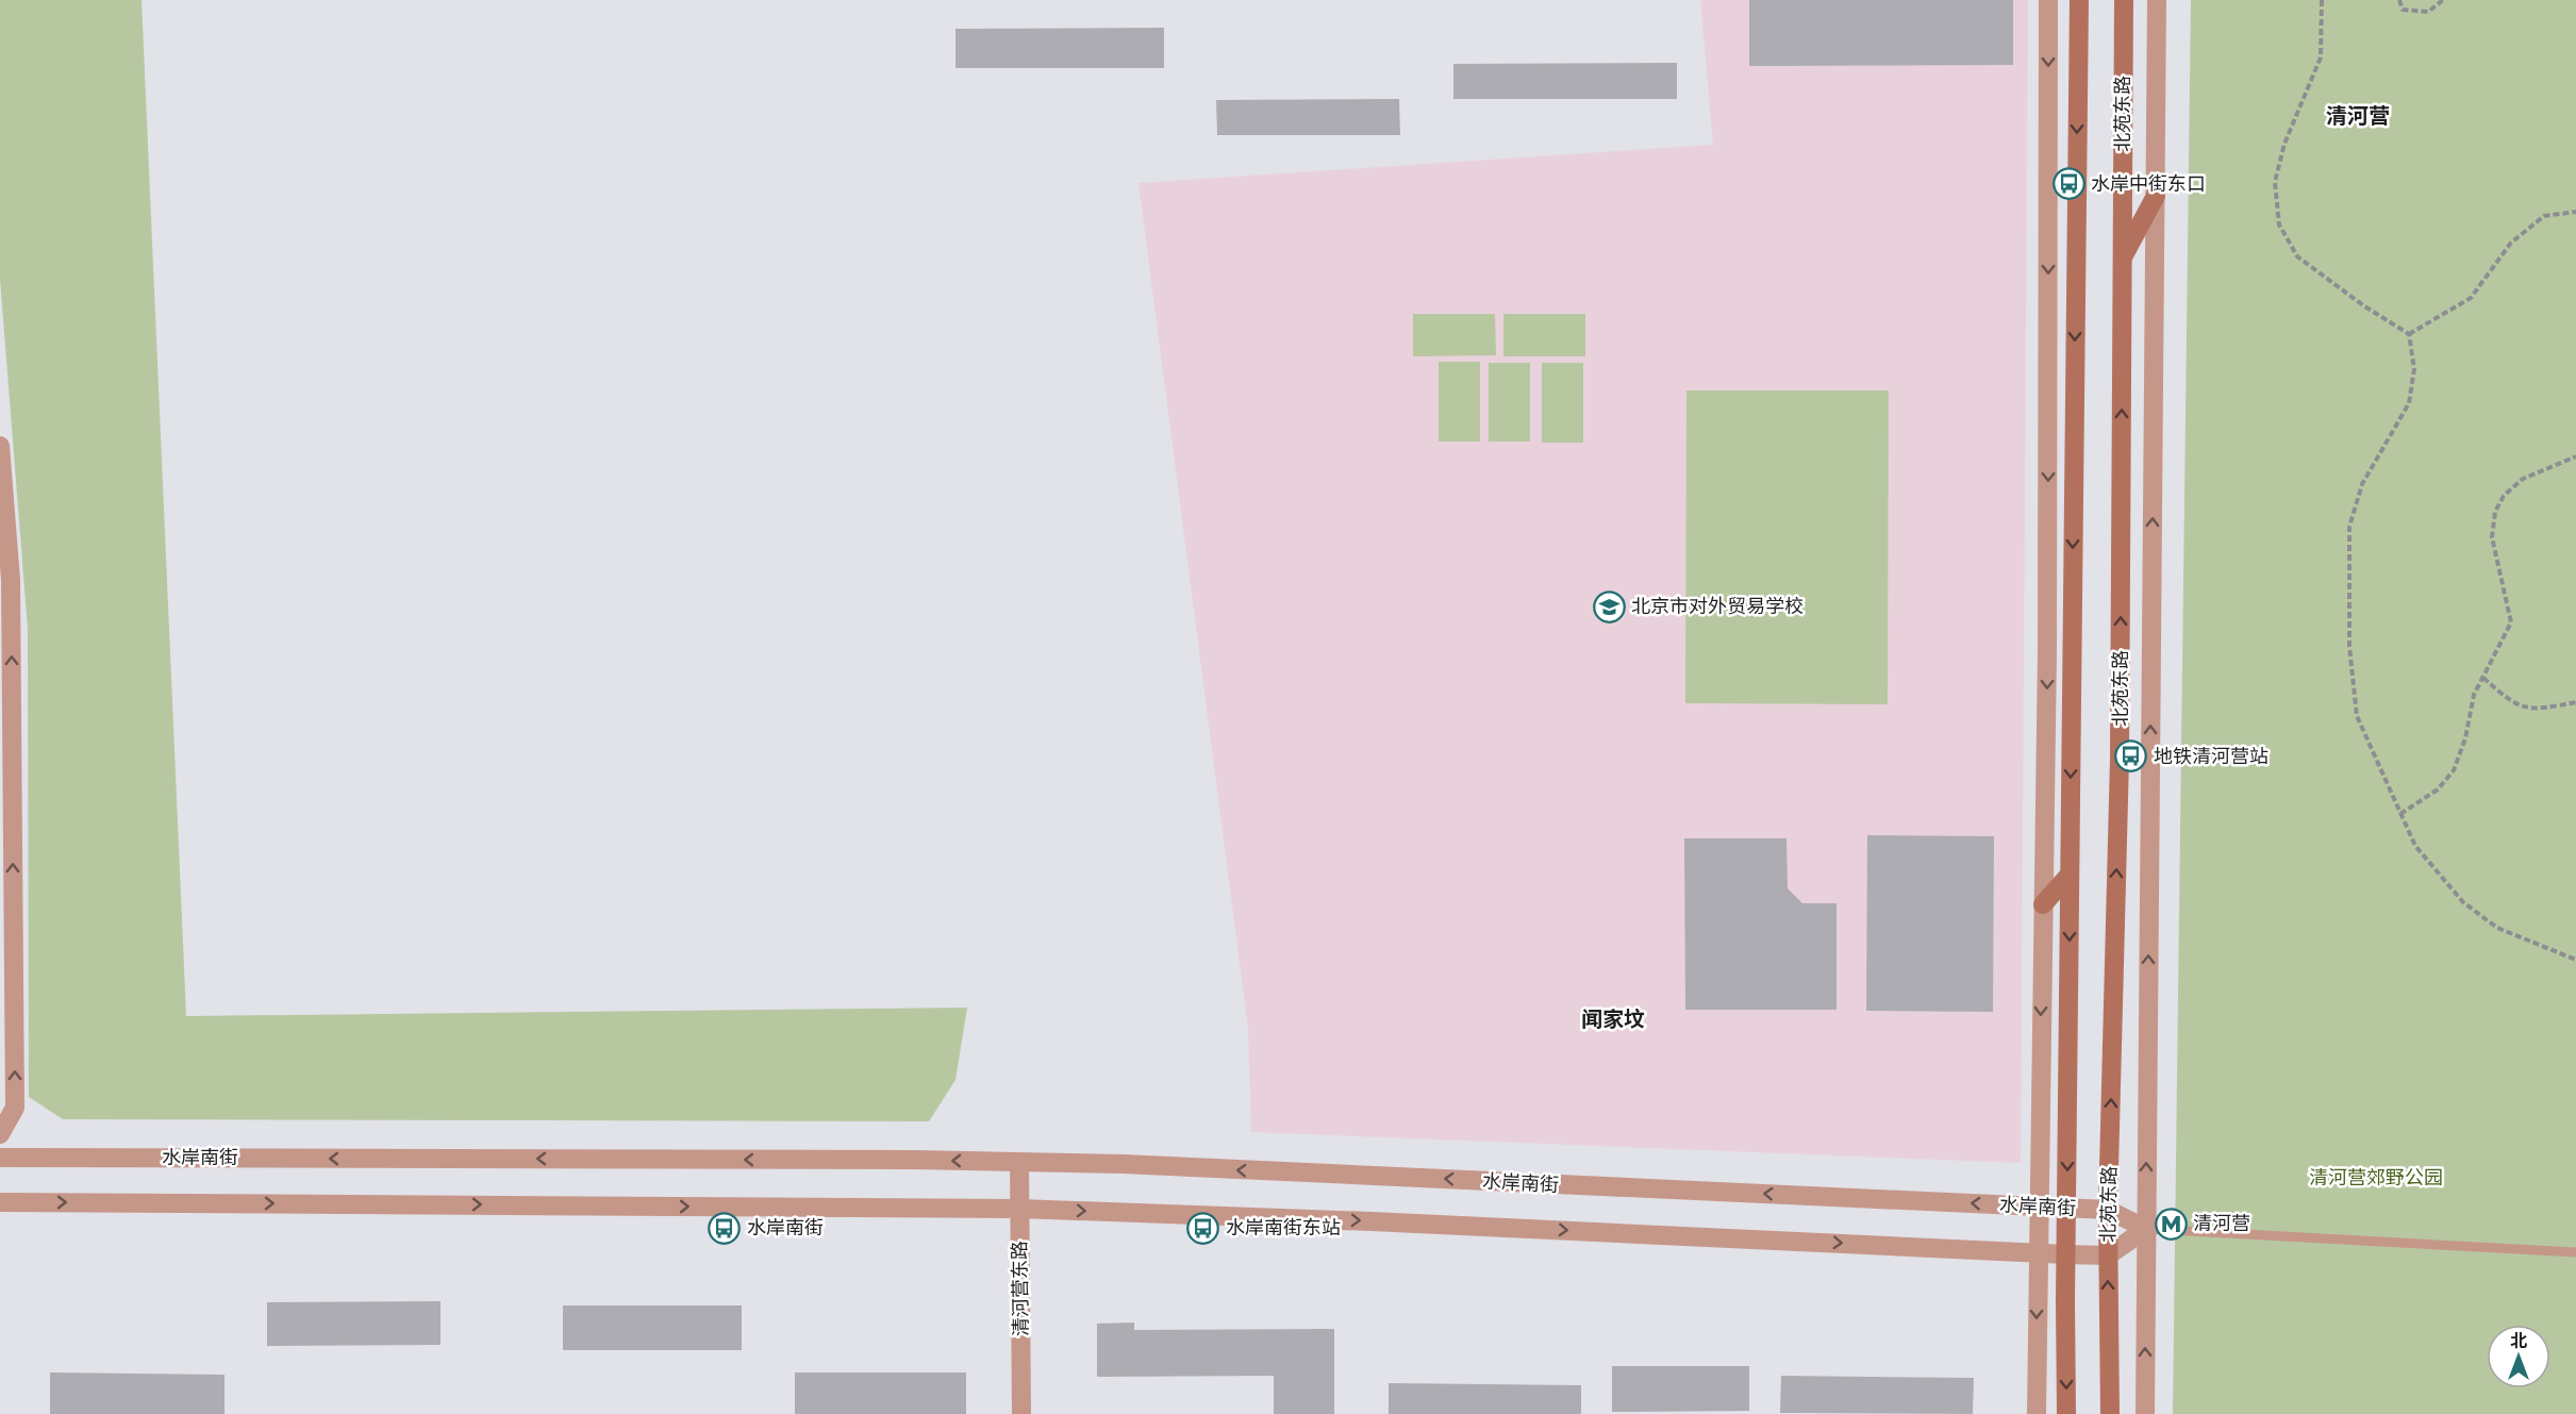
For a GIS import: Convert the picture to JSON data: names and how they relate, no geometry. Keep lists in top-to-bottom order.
{
  "streets": {
    "main road": ["北苑东路"],
    "street": ["水岸南街", "清河营东路"]
  },
  "crossings": [
    ["北苑东路", "水岸南街"],
    ["水岸南街", "清河营东路"]
  ],
  "districts": ["清河营", "闻家坟"],
  "parks": ["清河营郊野公园"],
  "places": {
    "bus stop": [
      "水岸中街东口",
      "地铁清河营站",
      "水岸南街",
      "水岸南街东站"
    ],
    "school or university": ["北京市对外贸易学校"],
    "metro station": ["清河营"]
  },
  "north": "top"
}
